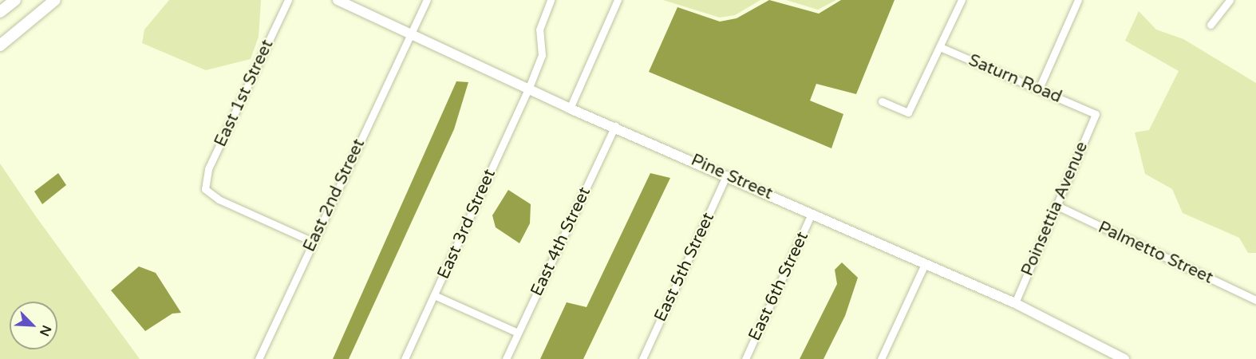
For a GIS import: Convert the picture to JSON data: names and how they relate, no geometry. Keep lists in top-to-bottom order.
{
  "streets": {
    "main road": ["Pine Street"],
    "street": [
      "Saturn Road",
      "East 1st Street",
      "East 2nd Street",
      "Poinsettia Avenue",
      "East 3rd Street",
      "East 4th Street",
      "Palmetto Street",
      "East 5th Street",
      "East 6th Street"
    ]
  },
  "crossings": [
    ["Saturn Road", "Poinsettia Avenue"],
    ["East 1st Street", "East 2nd Street"],
    ["Pine Street", "East 2nd Street"],
    ["Pine Street", "Poinsettia Avenue"],
    ["Pine Street", "East 3rd Street"],
    ["Pine Street", "East 4th Street"],
    ["Pine Street", "East 5th Street"],
    ["Pine Street", "East 6th Street"],
    ["Poinsettia Avenue", "Palmetto Street"]
  ],
  "north": "bottom right"
}
